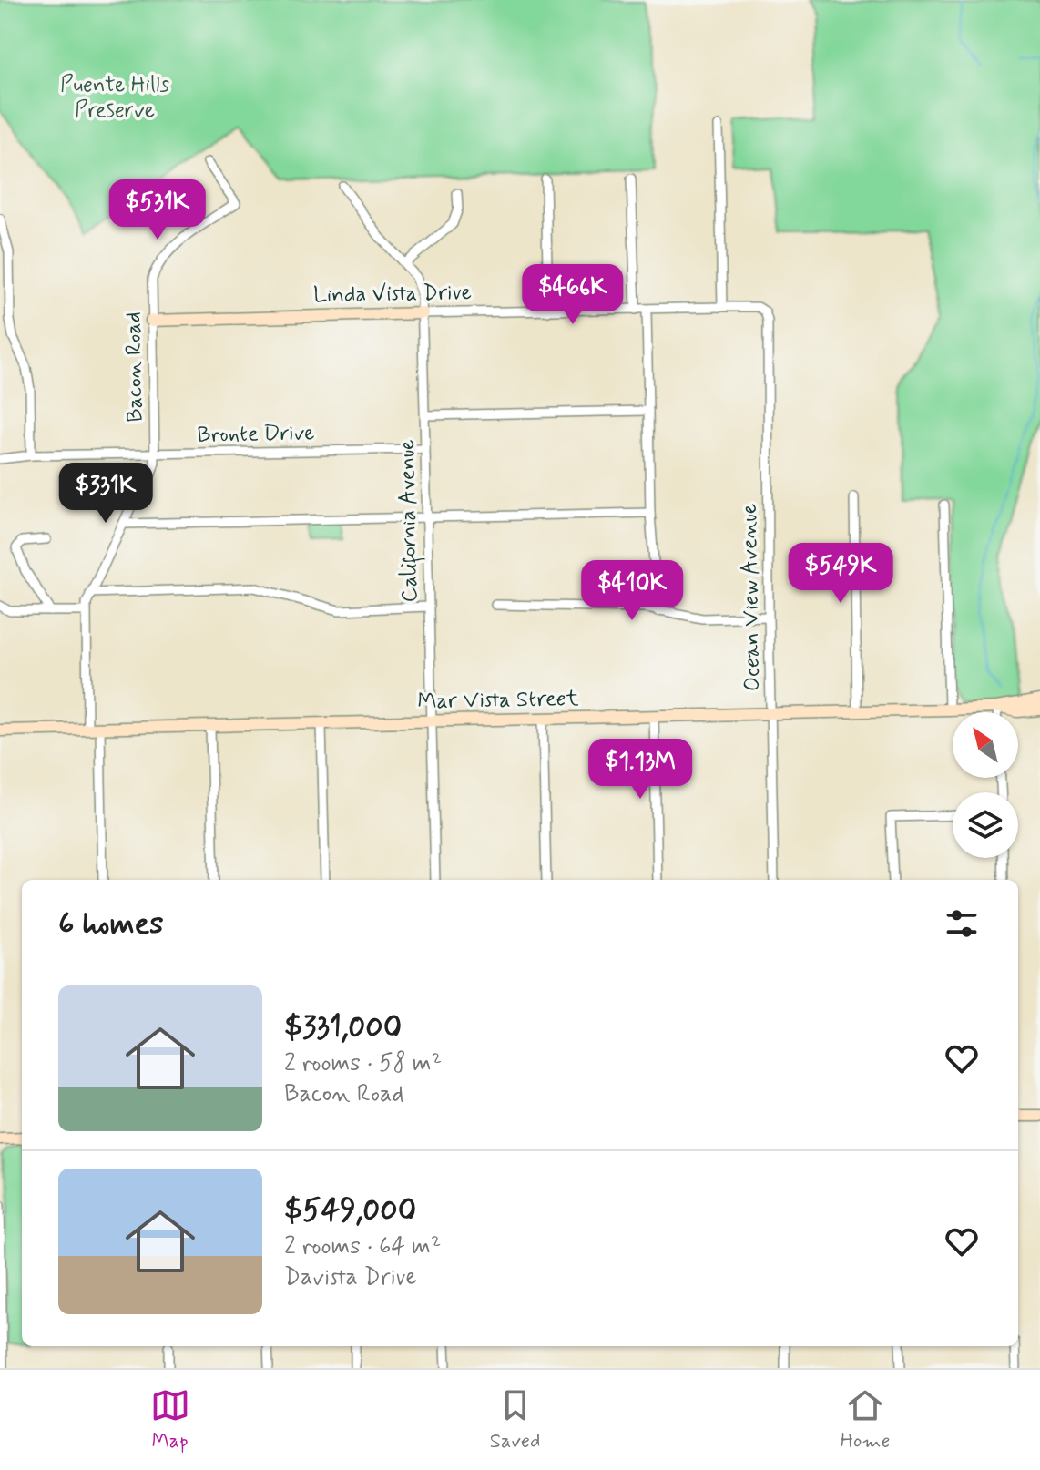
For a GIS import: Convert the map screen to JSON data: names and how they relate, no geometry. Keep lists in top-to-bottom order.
{
  "streets": {
    "street": [
      "Linda Vista Drive",
      "Bacon Road",
      "Bronte Drive",
      "California Avenue",
      "Ocean View Avenue",
      "Mar Vista Street"
    ]
  },
  "crossings": [
    ["Linda Vista Drive", "Bacon Road"],
    ["Linda Vista Drive", "California Avenue"],
    ["Linda Vista Drive", "Ocean View Avenue"],
    ["Bacon Road", "Bronte Drive"],
    ["Bacon Road", "Mar Vista Street"],
    ["Bronte Drive", "California Avenue"],
    ["California Avenue", "Mar Vista Street"],
    ["Ocean View Avenue", "Mar Vista Street"]
  ],
  "parks": ["Puente Hills Preserve"],
  "north": "top left",
  "page": {
    "price": [
      "$531K",
      "$466K",
      "$331K",
      "$549K",
      "$410K",
      "$1.13M"
    ],
    "heading": "6 homes",
    "list": [
      {
        "name": "$331,000",
        "note": "2 rooms · 58 m² · Bacon Road"
      },
      {
        "name": "$549,000",
        "note": "2 rooms · 64 m² · Davista Drive"
      }
    ],
    "tabs": ["Map", "Saved", "Home"]
  }
}
